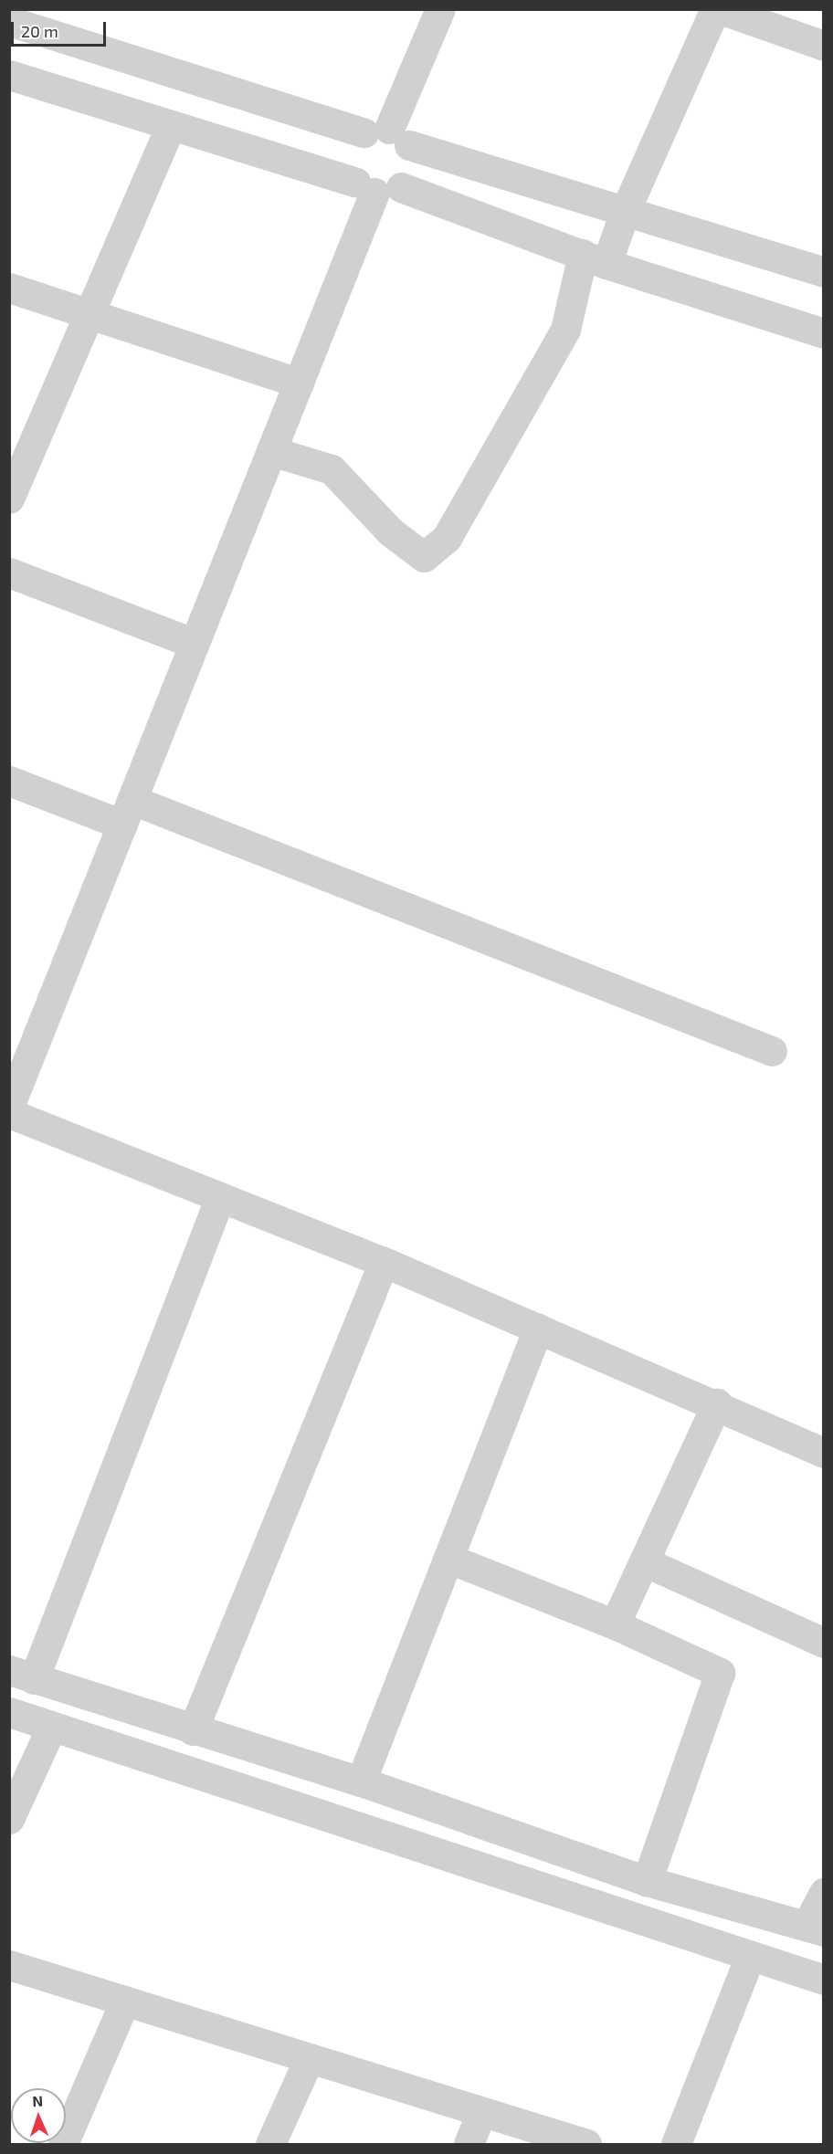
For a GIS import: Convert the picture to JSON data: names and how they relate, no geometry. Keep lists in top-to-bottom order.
{
  "scale_bar": "20 m",
  "north": "top"
}
